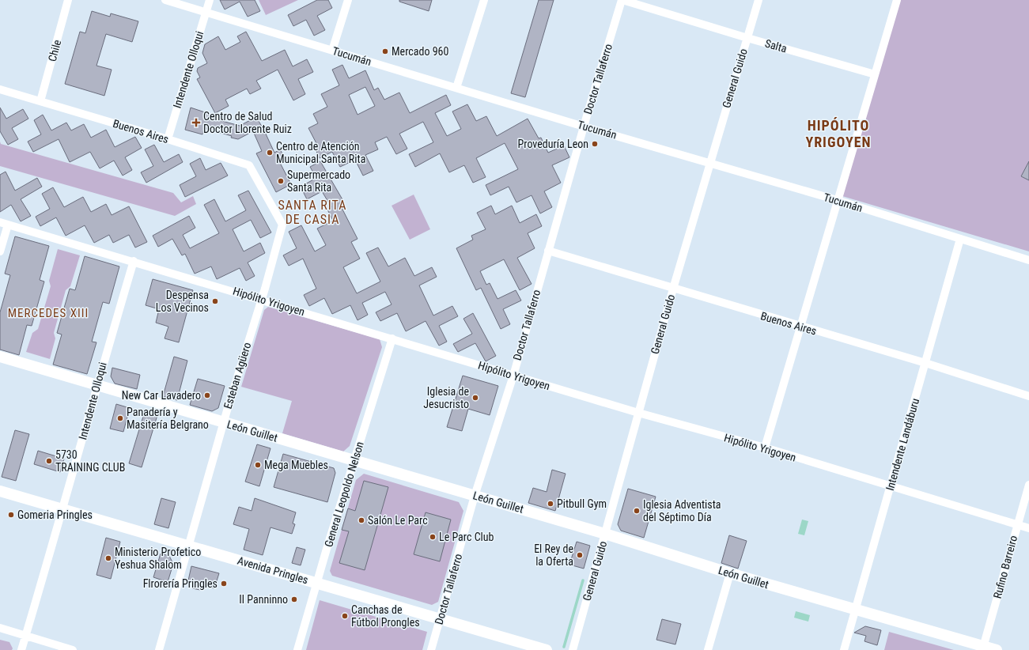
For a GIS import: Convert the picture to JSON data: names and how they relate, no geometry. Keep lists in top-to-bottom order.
{
  "streets": {
    "street": [
      "Salta",
      "Chile",
      "Tucumán",
      "Intendente Olloqui",
      "General Guido",
      "Doctor Tallaferro",
      "Buenos Aires",
      "Hipólito Yrigoyen",
      "Esteban Agüero",
      "León Guillet",
      "Intendente Landáburu",
      "General Leopoldo Nelson",
      "Rufino Barreiro",
      "Avenida Pringles"
    ]
  },
  "crossings": [
    ["Salta", "General Guido"],
    ["Salta", "Doctor Tallaferro"],
    ["Chile", "Buenos Aires"],
    ["Tucumán", "Intendente Olloqui"],
    ["Tucumán", "General Guido"],
    ["Tucumán", "Doctor Tallaferro"],
    ["Tucumán", "Intendente Landáburu"],
    ["Intendente Olloqui", "Buenos Aires"],
    ["Intendente Olloqui", "Hipólito Yrigoyen"],
    ["Intendente Olloqui", "León Guillet"],
    ["Intendente Olloqui", "Avenida Pringles"],
    ["General Guido", "Buenos Aires"],
    ["General Guido", "Hipólito Yrigoyen"],
    ["General Guido", "León Guillet"],
    ["Doctor Tallaferro", "Buenos Aires"],
    ["Doctor Tallaferro", "Hipólito Yrigoyen"],
    ["Doctor Tallaferro", "León Guillet"],
    ["Doctor Tallaferro", "Avenida Pringles"],
    ["Buenos Aires", "Esteban Agüero"],
    ["Buenos Aires", "Intendente Landáburu"],
    ["Hipólito Yrigoyen", "Esteban Agüero"],
    ["Hipólito Yrigoyen", "Intendente Landáburu"],
    ["Hipólito Yrigoyen", "General Leopoldo Nelson"],
    ["Hipólito Yrigoyen", "Rufino Barreiro"],
    ["Esteban Agüero", "León Guillet"],
    ["Esteban Agüero", "Avenida Pringles"],
    ["León Guillet", "Intendente Landáburu"],
    ["León Guillet", "General Leopoldo Nelson"],
    ["León Guillet", "Rufino Barreiro"],
    ["General Leopoldo Nelson", "Avenida Pringles"]
  ],
  "districts": ["HIPÓLITO YRIGOYEN", "SANTA RITA DE CASIA", "MERCEDES XIII"],
  "places": {
    "other": [
      "Mercado 960",
      "Proveduría Leon",
      "Centro de Atención Municipal Santa Rita",
      "Supermercado Santa Rita",
      "Despensa Los Vecinos",
      "New Car Lavadero",
      "Iglesia de Jesucristo",
      "Panadería y Masitería Belgrano",
      "5730 TRAINING CLUB",
      "Mega Muebles",
      "Pitbull Gym",
      "Iglesia Adventista del Séptimo Día",
      "Gomeria Pringles",
      "Salón Le Parc",
      "Le Parc Club",
      "El Rey de la Oferta",
      "Ministerio Profetico Yeshua Shalom",
      "Flrorería Pringles",
      "Il Panninno",
      "Canchas de Fútbol Prongles"
    ],
    "health": ["Centro de Salud Doctor Llorente Ruiz"]
  }
}
